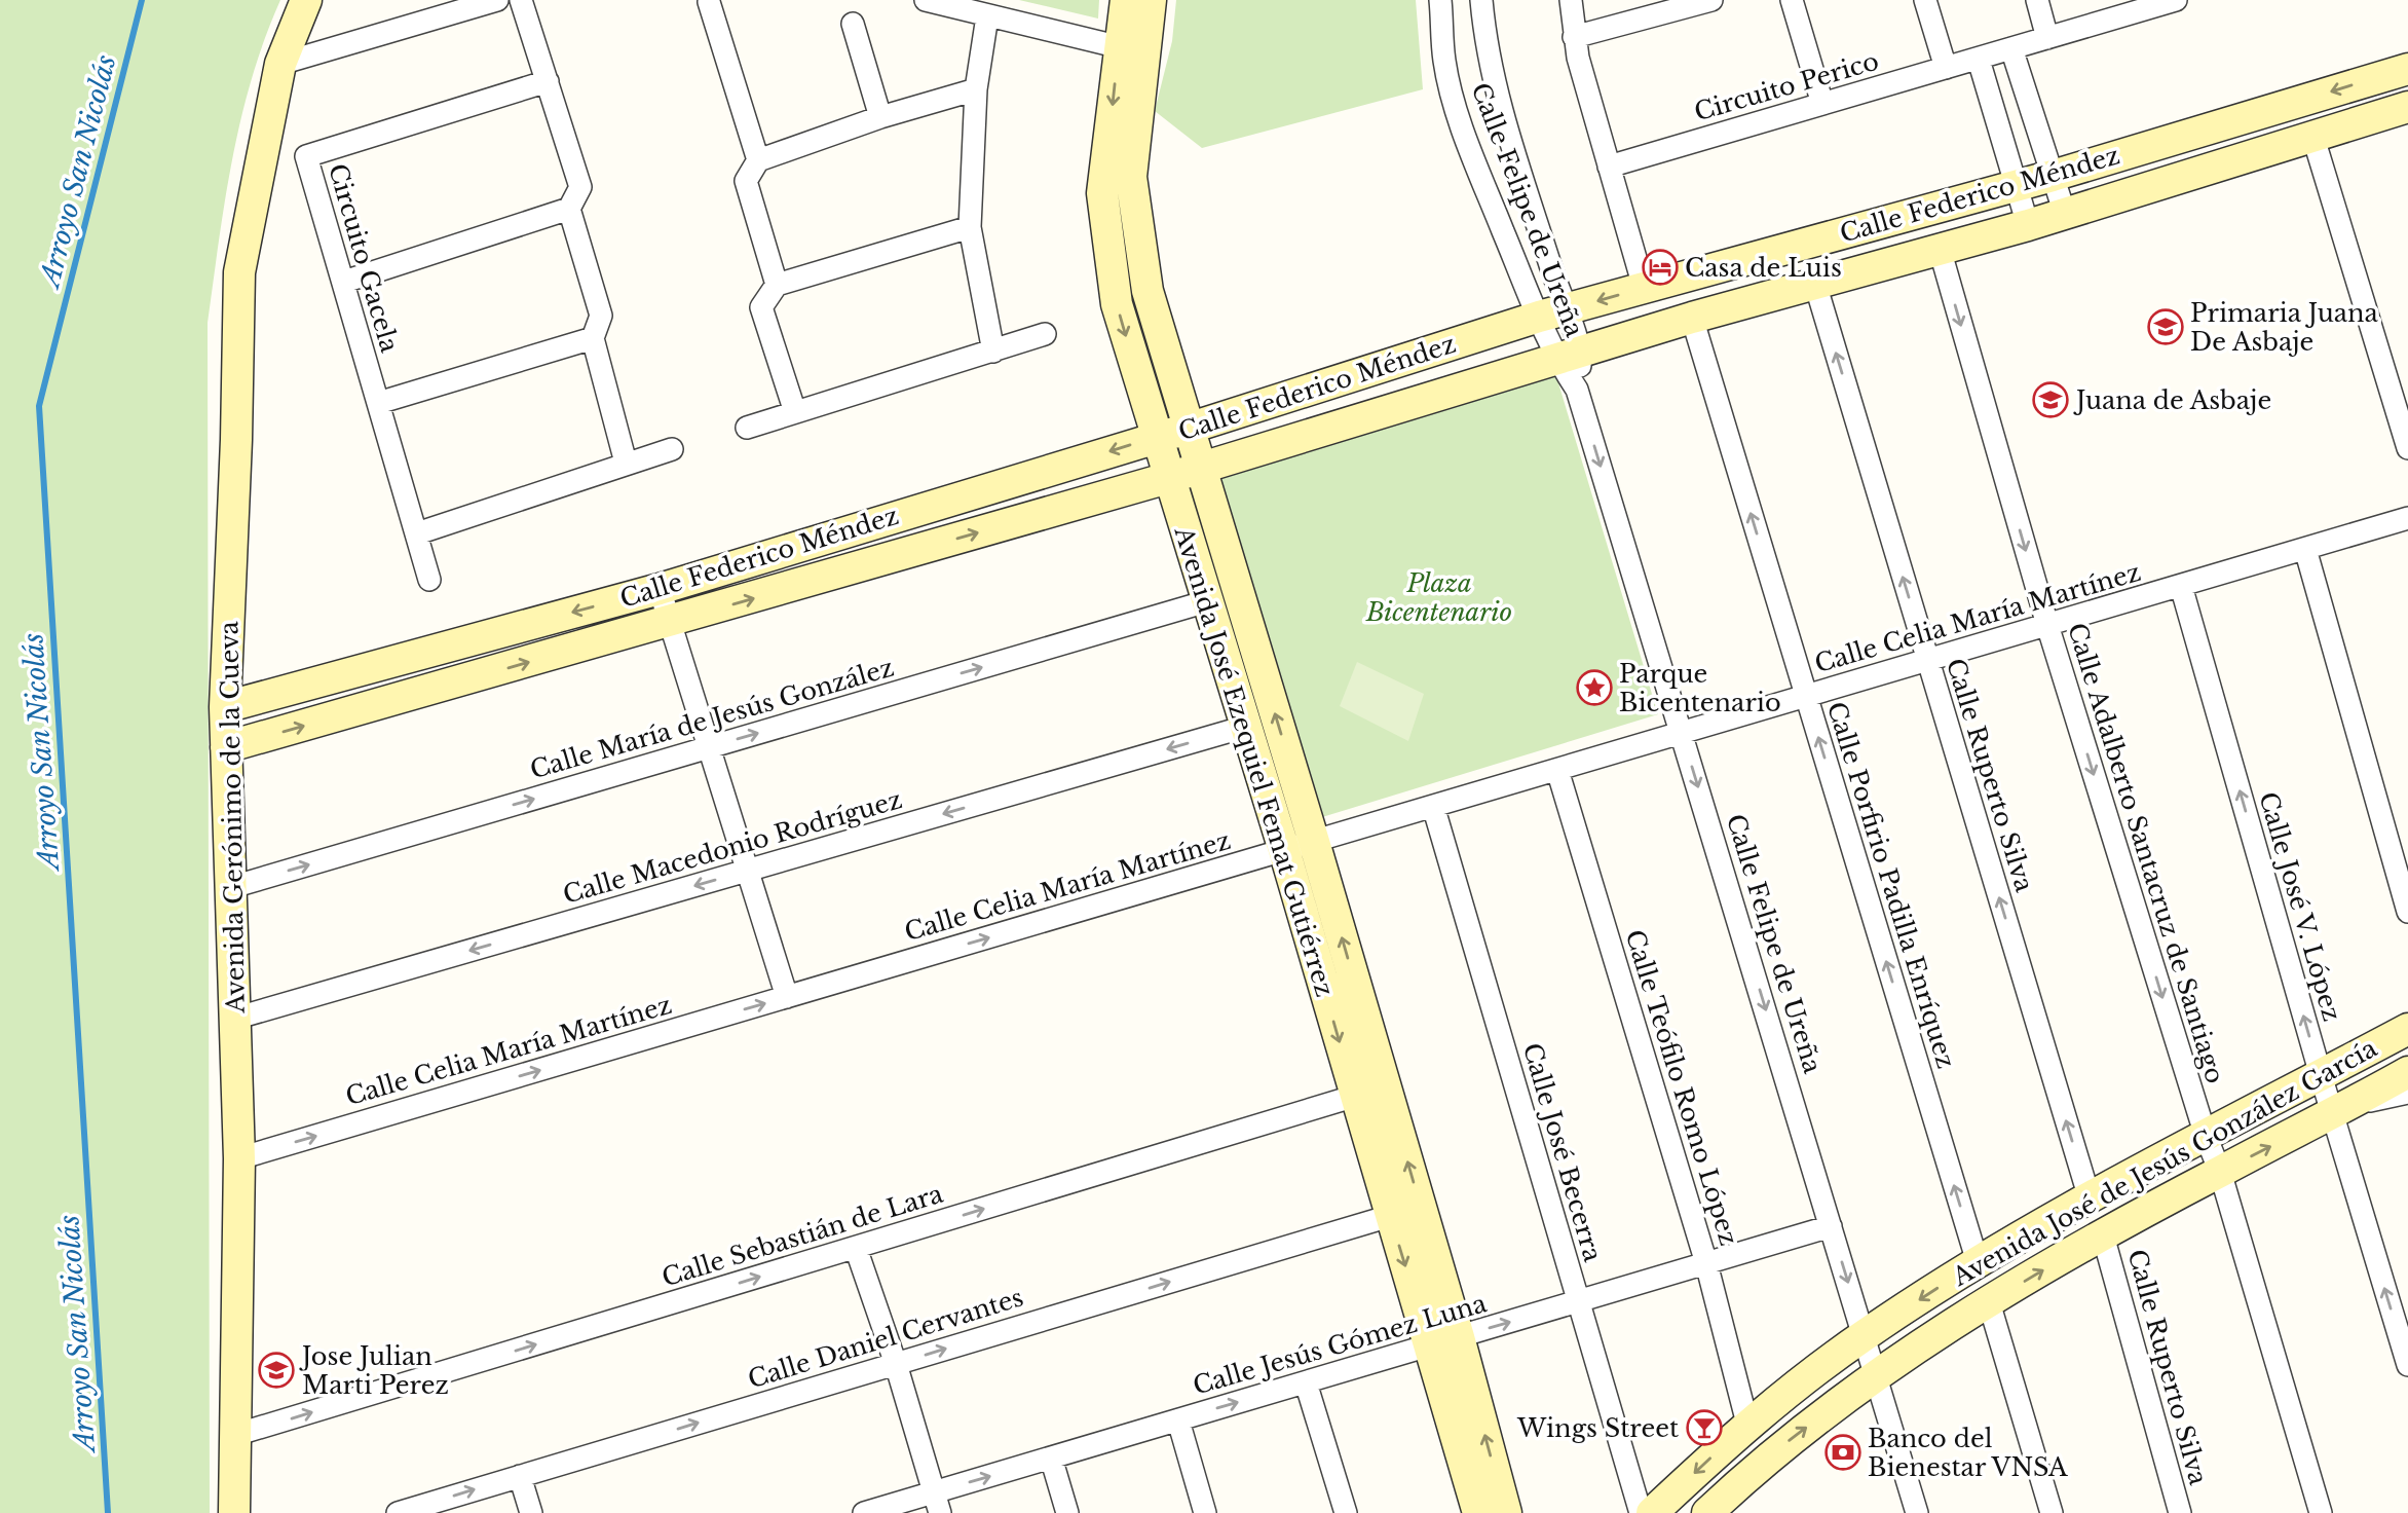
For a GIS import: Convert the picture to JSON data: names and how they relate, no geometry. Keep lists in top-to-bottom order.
{
  "streets": {
    "street": [
      "Circuito Perico",
      "Calle Federico Méndez",
      "Calle Felipe de Ureña",
      "Circuito Gacela",
      "Calle Celia María Martínez",
      "Calle María de Jesús González",
      "Avenida José Ezequiel Femat Gutiérrez",
      "Calle Ruperto Silva",
      "Avenida Gerónimo de la Cueva",
      "Calle Macedonio Rodríguez",
      "Calle Adalberto Santacruz de Santiago",
      "Calle Porfirio Padilla Enríquez",
      "Calle José V. López",
      "Calle Teófilo Romo López",
      "Calle José Becerra",
      "Avenida José de Jesús González García",
      "Calle Sebastián de Lara",
      "Calle Daniel Cervantes",
      "Calle Jesús Gómez Luna"
    ]
  },
  "crossings": [
    ["Calle Federico Méndez", "Calle Felipe de Ureña"],
    ["Calle Federico Méndez", "Avenida José Ezequiel Femat Gutiérrez"],
    ["Calle Federico Méndez", "Calle Ruperto Silva"],
    ["Calle Federico Méndez", "Avenida Gerónimo de la Cueva"],
    ["Calle Federico Méndez", "Calle Adalberto Santacruz de Santiago"],
    ["Calle Federico Méndez", "Calle Porfirio Padilla Enríquez"],
    ["Calle Felipe de Ureña", "Calle Celia María Martínez"],
    ["Calle Felipe de Ureña", "Avenida José de Jesús González García"],
    ["Calle Felipe de Ureña", "Calle Jesús Gómez Luna"],
    ["Calle Celia María Martínez", "Avenida José Ezequiel Femat Gutiérrez"],
    ["Calle Celia María Martínez", "Calle Ruperto Silva"],
    ["Calle Celia María Martínez", "Avenida Gerónimo de la Cueva"],
    ["Calle Celia María Martínez", "Calle Adalberto Santacruz de Santiago"],
    ["Calle Celia María Martínez", "Calle Porfirio Padilla Enríquez"],
    ["Calle Celia María Martínez", "Calle José V. López"],
    ["Calle Celia María Martínez", "Calle Teófilo Romo López"],
    ["Calle Celia María Martínez", "Calle José Becerra"],
    ["Calle María de Jesús González", "Avenida José Ezequiel Femat Gutiérrez"],
    ["Calle María de Jesús González", "Avenida Gerónimo de la Cueva"],
    ["Avenida José Ezequiel Femat Gutiérrez", "Calle Macedonio Rodríguez"],
    ["Avenida José Ezequiel Femat Gutiérrez", "Calle Sebastián de Lara"],
    ["Avenida José Ezequiel Femat Gutiérrez", "Calle Daniel Cervantes"],
    ["Avenida José Ezequiel Femat Gutiérrez", "Calle Jesús Gómez Luna"],
    ["Calle Ruperto Silva", "Avenida José de Jesús González García"],
    ["Avenida Gerónimo de la Cueva", "Calle Macedonio Rodríguez"],
    ["Avenida Gerónimo de la Cueva", "Calle Sebastián de Lara"],
    ["Calle Adalberto Santacruz de Santiago", "Avenida José de Jesús González García"],
    ["Calle Porfirio Padilla Enríquez", "Avenida José de Jesús González García"],
    ["Calle José V. López", "Avenida José de Jesús González García"],
    ["Calle Teófilo Romo López", "Avenida José de Jesús González García"],
    ["Calle Teófilo Romo López", "Calle Jesús Gómez Luna"],
    ["Calle José Becerra", "Calle Jesús Gómez Luna"]
  ],
  "one_way": [
    "Calle Felipe de Ureña",
    "Calle Celia María Martínez",
    "Calle María de Jesús González",
    "Calle Ruperto Silva",
    "Calle Macedonio Rodríguez",
    "Calle Adalberto Santacruz de Santiago",
    "Calle Porfirio Padilla Enríquez",
    "Calle Sebastián de Lara",
    "Calle Daniel Cervantes",
    "Calle Jesús Gómez Luna"
  ],
  "water": ["Arroyo San Nicolás"],
  "parks": ["Plaza Bicentenario"],
  "places": {
    "hotel": ["Casa de Luis"],
    "school or university": ["Primaria Juana De Asbaje", "Juana de Asbaje", "Jose Julian Marti Perez"],
    "place": ["Parque Bicentenario"],
    "bar": ["Wings Street"],
    "bank": ["Banco del Bienestar VNSA"]
  }
}
